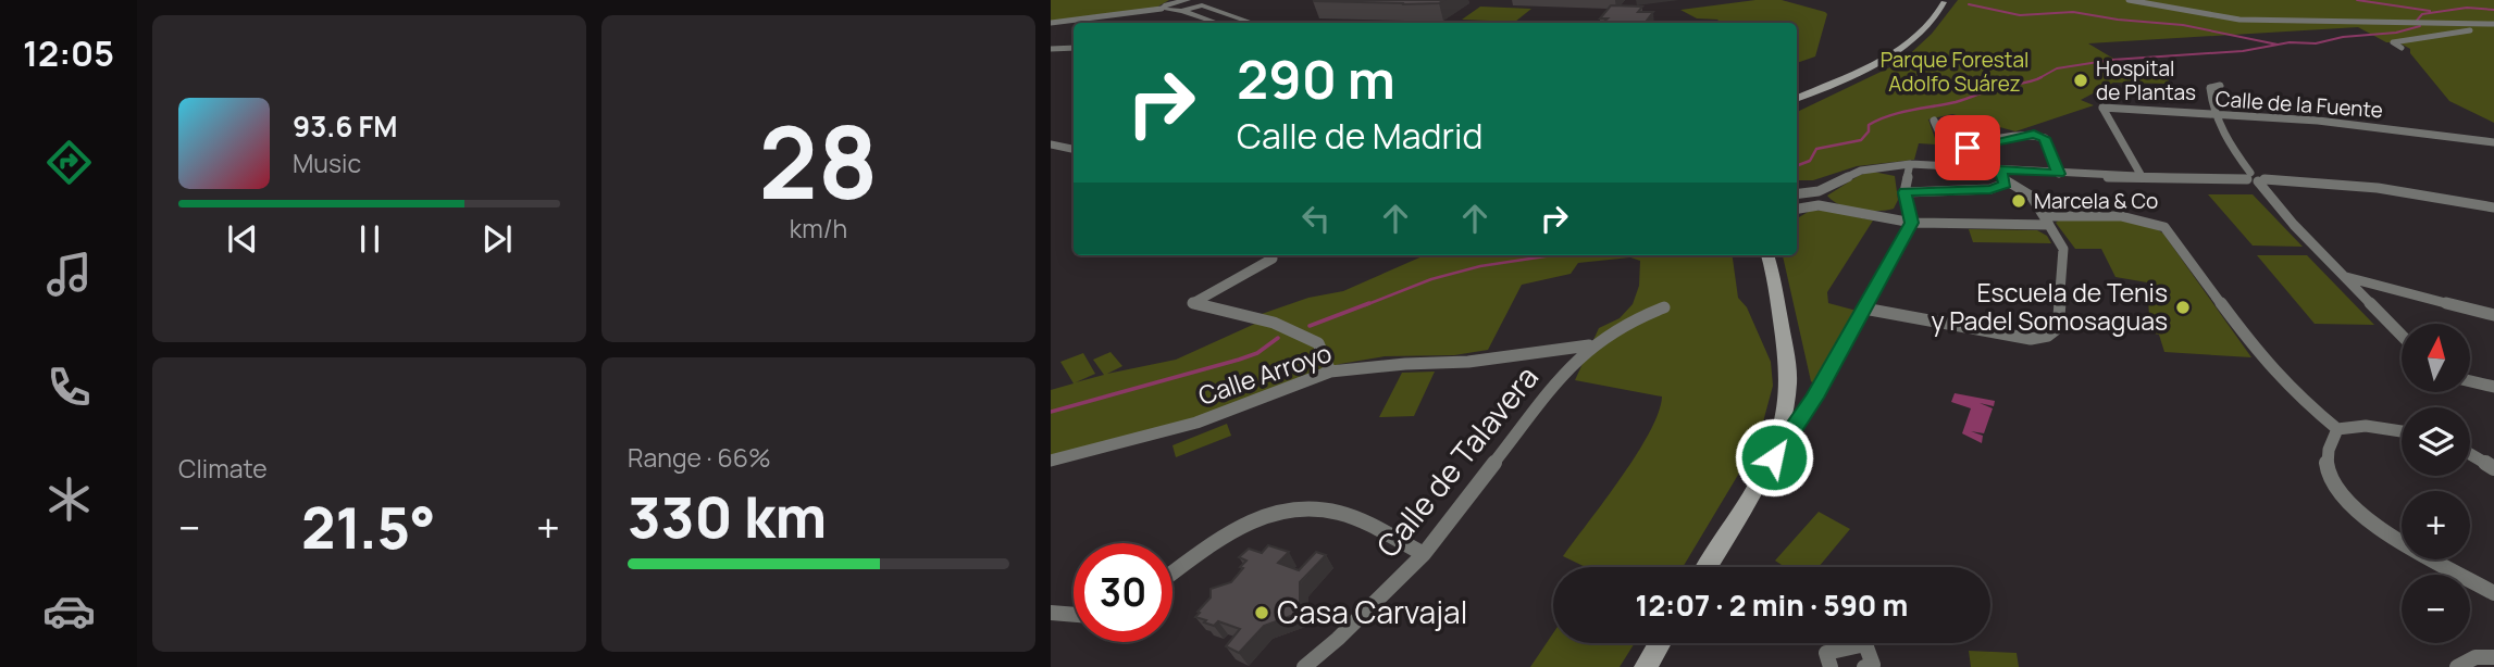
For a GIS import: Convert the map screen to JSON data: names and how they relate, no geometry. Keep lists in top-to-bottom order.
{
  "streets": {
    "street": ["Calle de la Fuente", "Calle Arroyo", "Calle de Talavera"]
  },
  "crossings": [
    ["Calle Arroyo", "Calle de Talavera"]
  ],
  "parks": ["Parque Forestal Adolfo Suárez"],
  "places": [
    "Hospital de Plantas",
    "Marcela & Co",
    "Escuela de Tenis y Padel Somosaguas",
    "Casa Carvajal"
  ],
  "north": "top",
  "page": {
    "tabs": "12:05",
    "tile": [
      ["28", "km/h"],
      "Climate",
      ["Range · 66%", "330 km"]
    ],
    "turn": ["290 m", "Calle de Madrid"],
    "song": ["93.6 FM", "Music"],
    "map_buttons": ["+", "−"],
    "heat": ["−", "21.5°", "+"],
    "limit": "30",
    "trip": "12:07 · 2 min · 590 m"
  }
}
